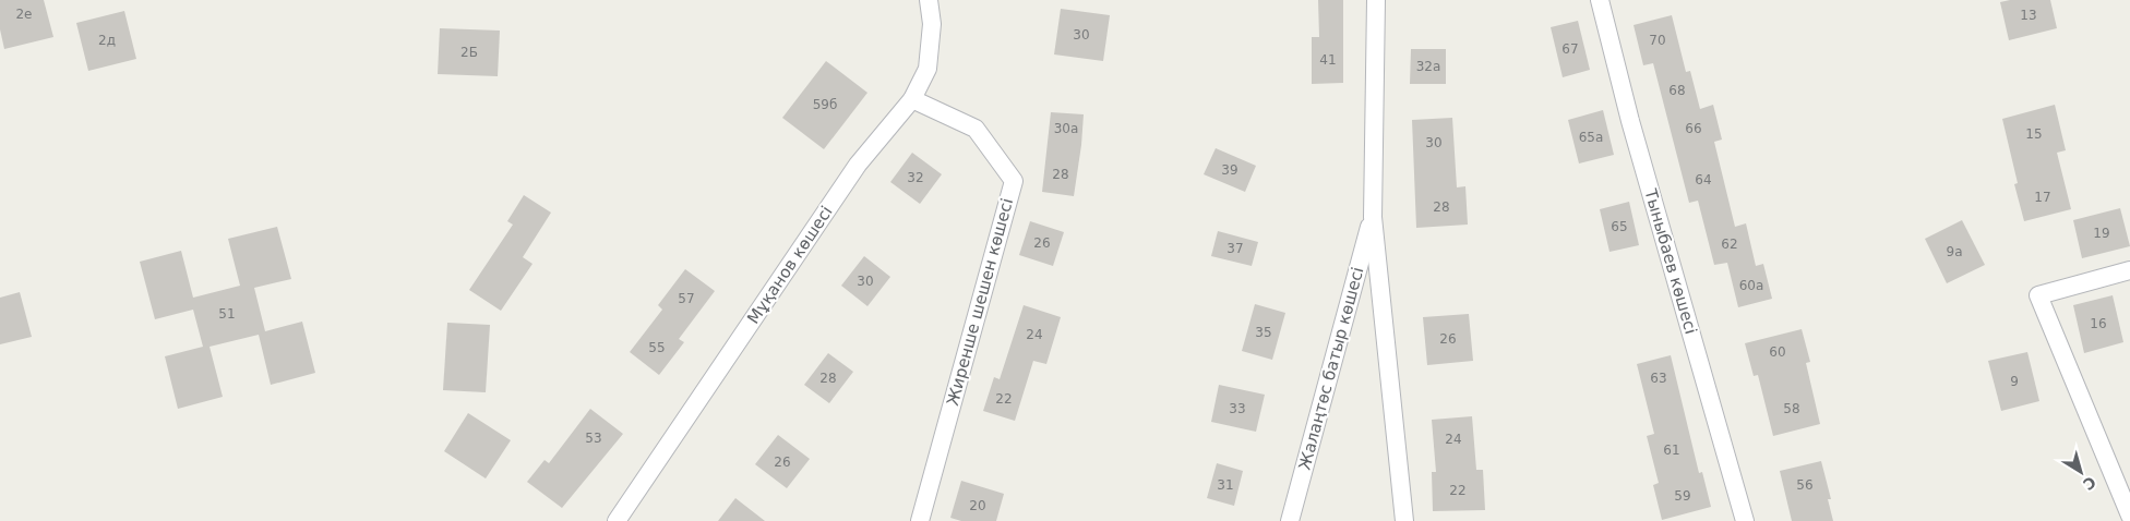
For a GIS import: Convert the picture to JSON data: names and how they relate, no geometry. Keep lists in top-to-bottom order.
{
  "streets": {
    "street": [
      "Тыныбаев көшесі",
      "Мұқанов көшесі",
      "Жиренше шешен көшесі",
      "Жалаңтөс батыр көшесі"
    ]
  },
  "crossings": [
    ["Мұқанов көшесі", "Жиренше шешен көшесі"]
  ],
  "house_numbers": [
    "2е",
    "13",
    "30",
    "2д",
    "70",
    "67",
    "2Б",
    "41",
    "32а",
    "68",
    "59б",
    "30а",
    "66",
    "15",
    "65а",
    "30",
    "39",
    "28",
    "32",
    "64",
    "17",
    "28",
    "65",
    "19",
    "26",
    "62",
    "37",
    "9а",
    "30",
    "60а",
    "57",
    "51",
    "16",
    "35",
    "24",
    "26",
    "55",
    "60",
    "28",
    "63",
    "9",
    "22",
    "33",
    "58",
    "53",
    "24",
    "61",
    "26",
    "31",
    "56",
    "22",
    "59",
    "20"
  ],
  "north": "bottom right"
}
